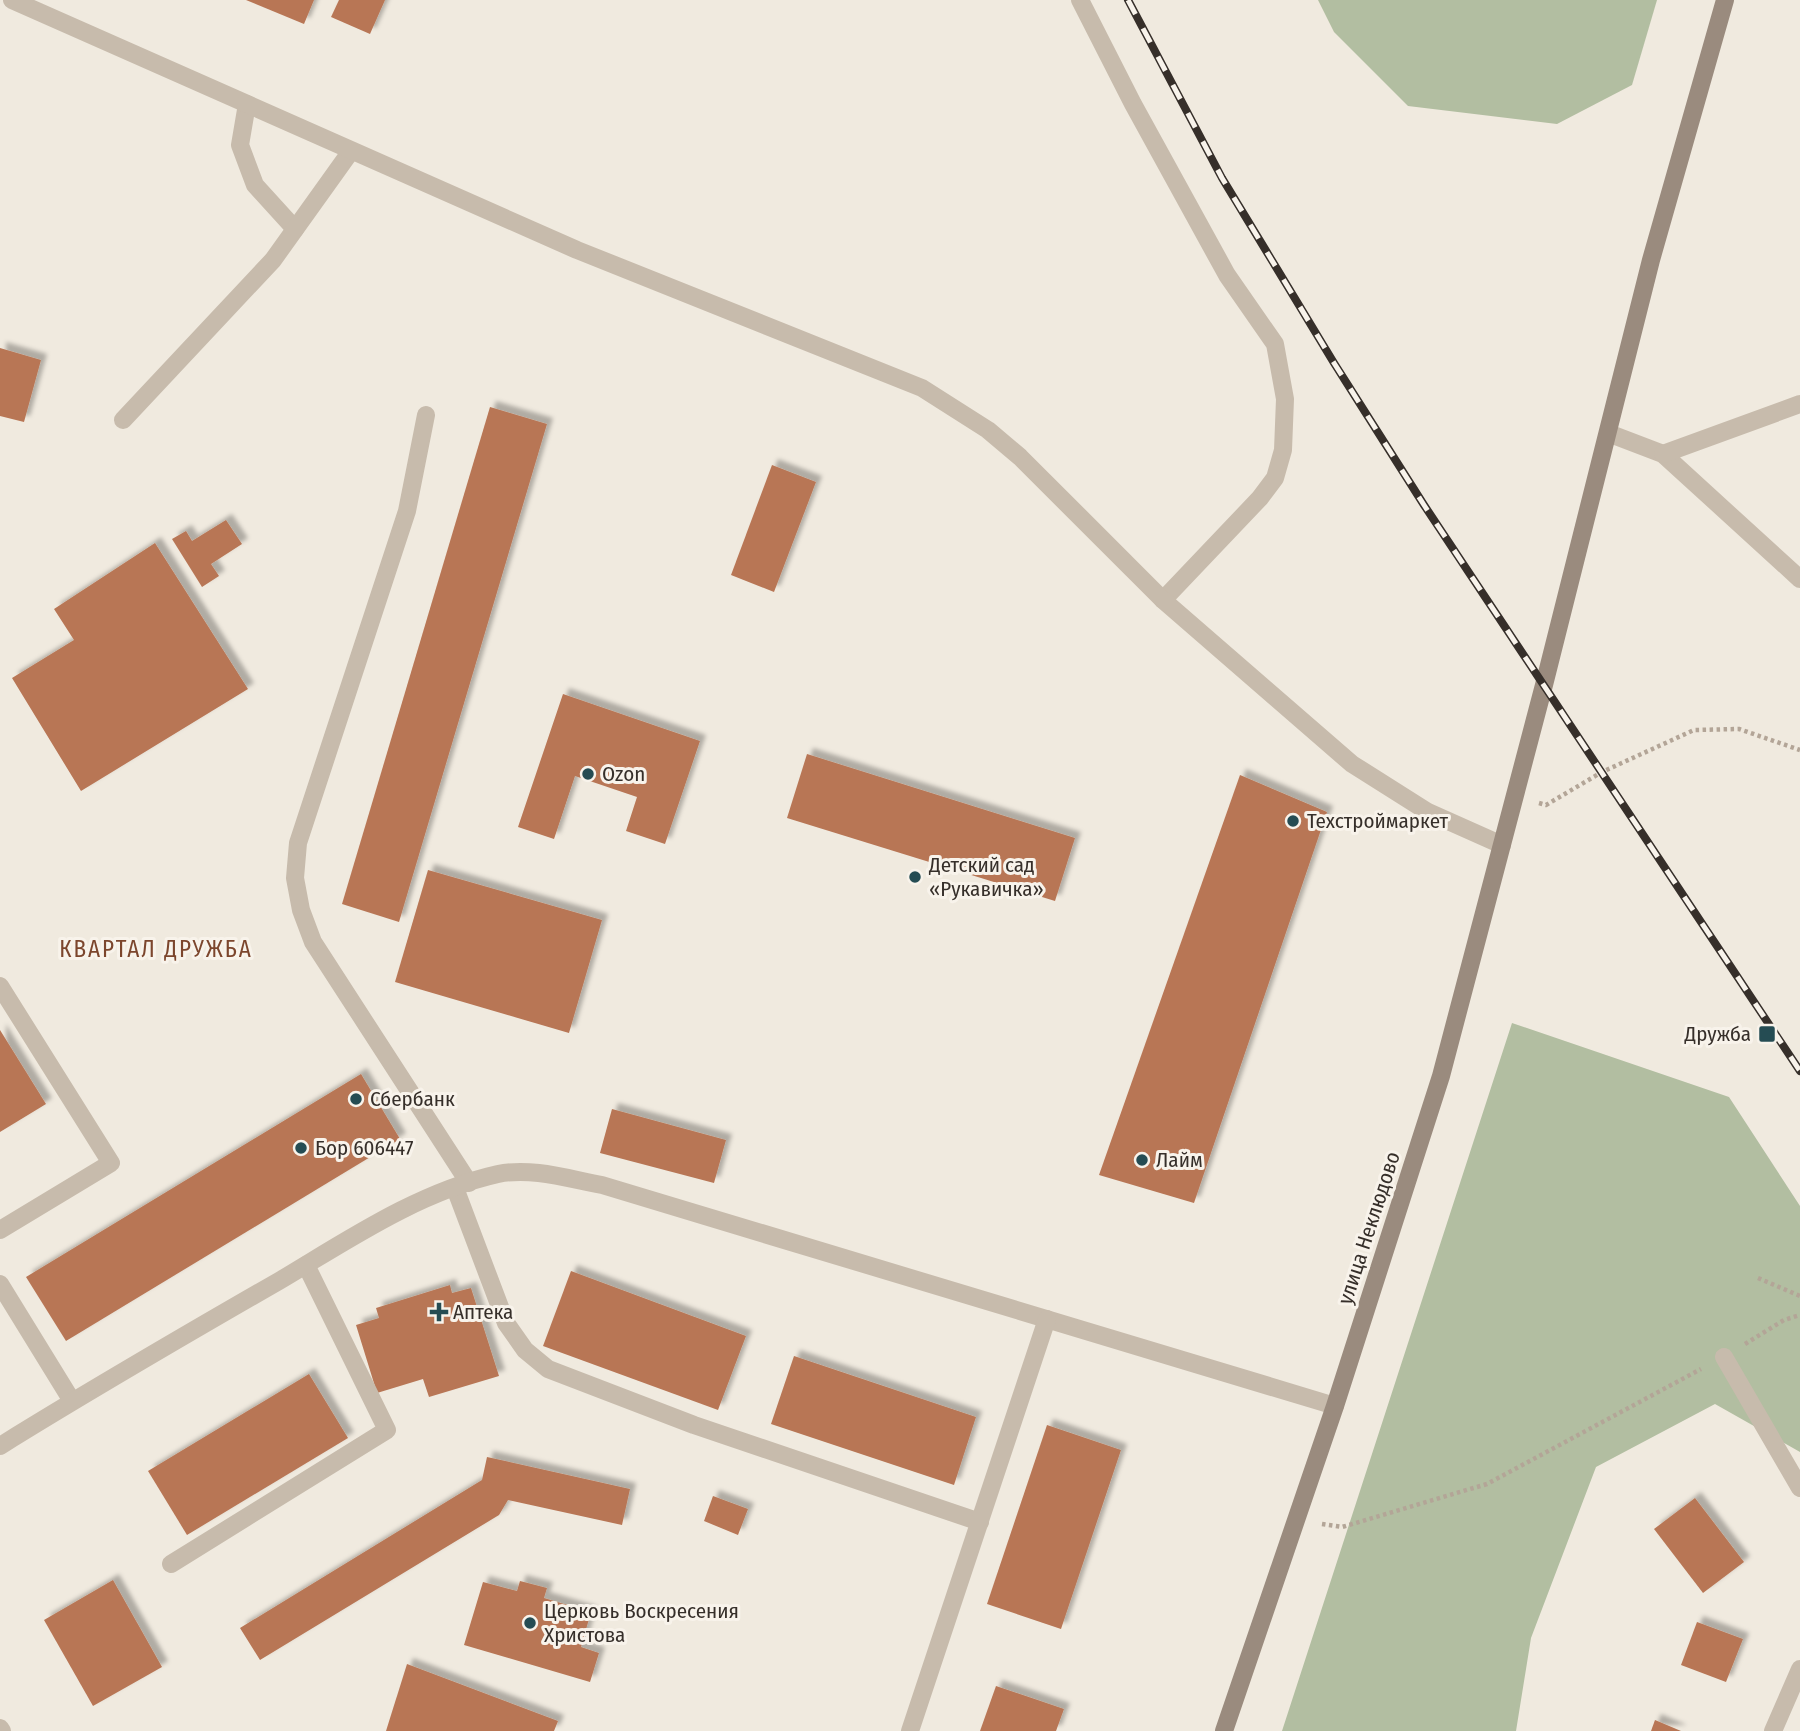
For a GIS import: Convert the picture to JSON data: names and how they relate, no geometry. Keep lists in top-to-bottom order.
{
  "streets": {
    "main road": ["улица Неклюдово"]
  },
  "districts": ["КВАРТАЛ ДРУЖБА"],
  "places": {
    "other": [
      "Ozon",
      "Техстроймаркет",
      "Детский сад «Рукавичка»",
      "Сбербанк",
      "Бор 606447",
      "Лайм",
      "Церковь Воскресения Христова"
    ],
    "transit": ["Дружба"],
    "health": ["Аптека"]
  }
}
